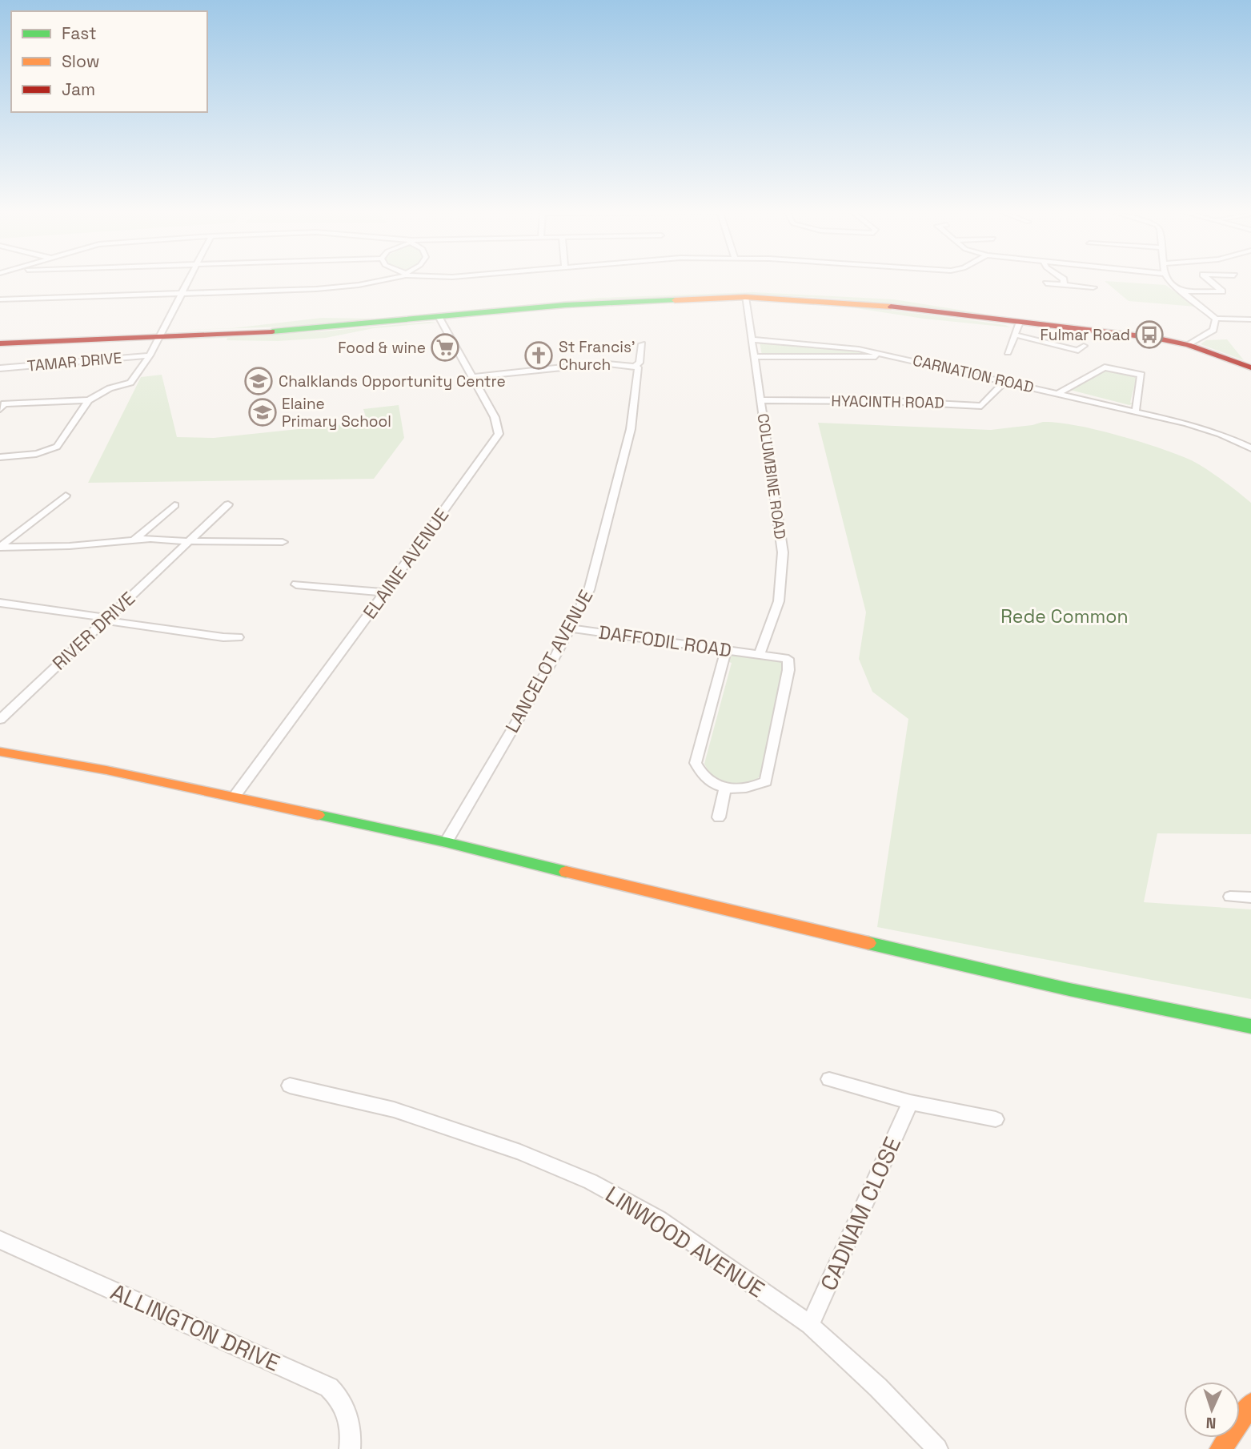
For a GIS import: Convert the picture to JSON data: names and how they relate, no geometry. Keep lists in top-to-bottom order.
{
  "streets": {
    "street": [
      "TAMAR DRIVE",
      "CARNATION ROAD",
      "HYACINTH ROAD",
      "COLUMBINE ROAD",
      "ELAINE AVENUE",
      "RIVER DRIVE",
      "DAFFODIL ROAD",
      "LANCELOT AVENUE",
      "CADNAM CLOSE",
      "LINWOOD AVENUE",
      "ALLINGTON DRIVE"
    ]
  },
  "crossings": [
    ["CARNATION ROAD", "HYACINTH ROAD"],
    ["CARNATION ROAD", "COLUMBINE ROAD"],
    ["HYACINTH ROAD", "COLUMBINE ROAD"],
    ["COLUMBINE ROAD", "DAFFODIL ROAD"],
    ["DAFFODIL ROAD", "LANCELOT AVENUE"],
    ["CADNAM CLOSE", "LINWOOD AVENUE"]
  ],
  "parks": ["Rede Common"],
  "places": {
    "bus stop": ["Fulmar Road"],
    "supermarket": ["Food & wine"],
    "church": ["St Francis' Church"],
    "school or university": ["Chalklands Opportunity Centre", "Elaine Primary School"]
  },
  "legend": ["Fast", "Slow", "Jam"],
  "north": "bottom"
}
